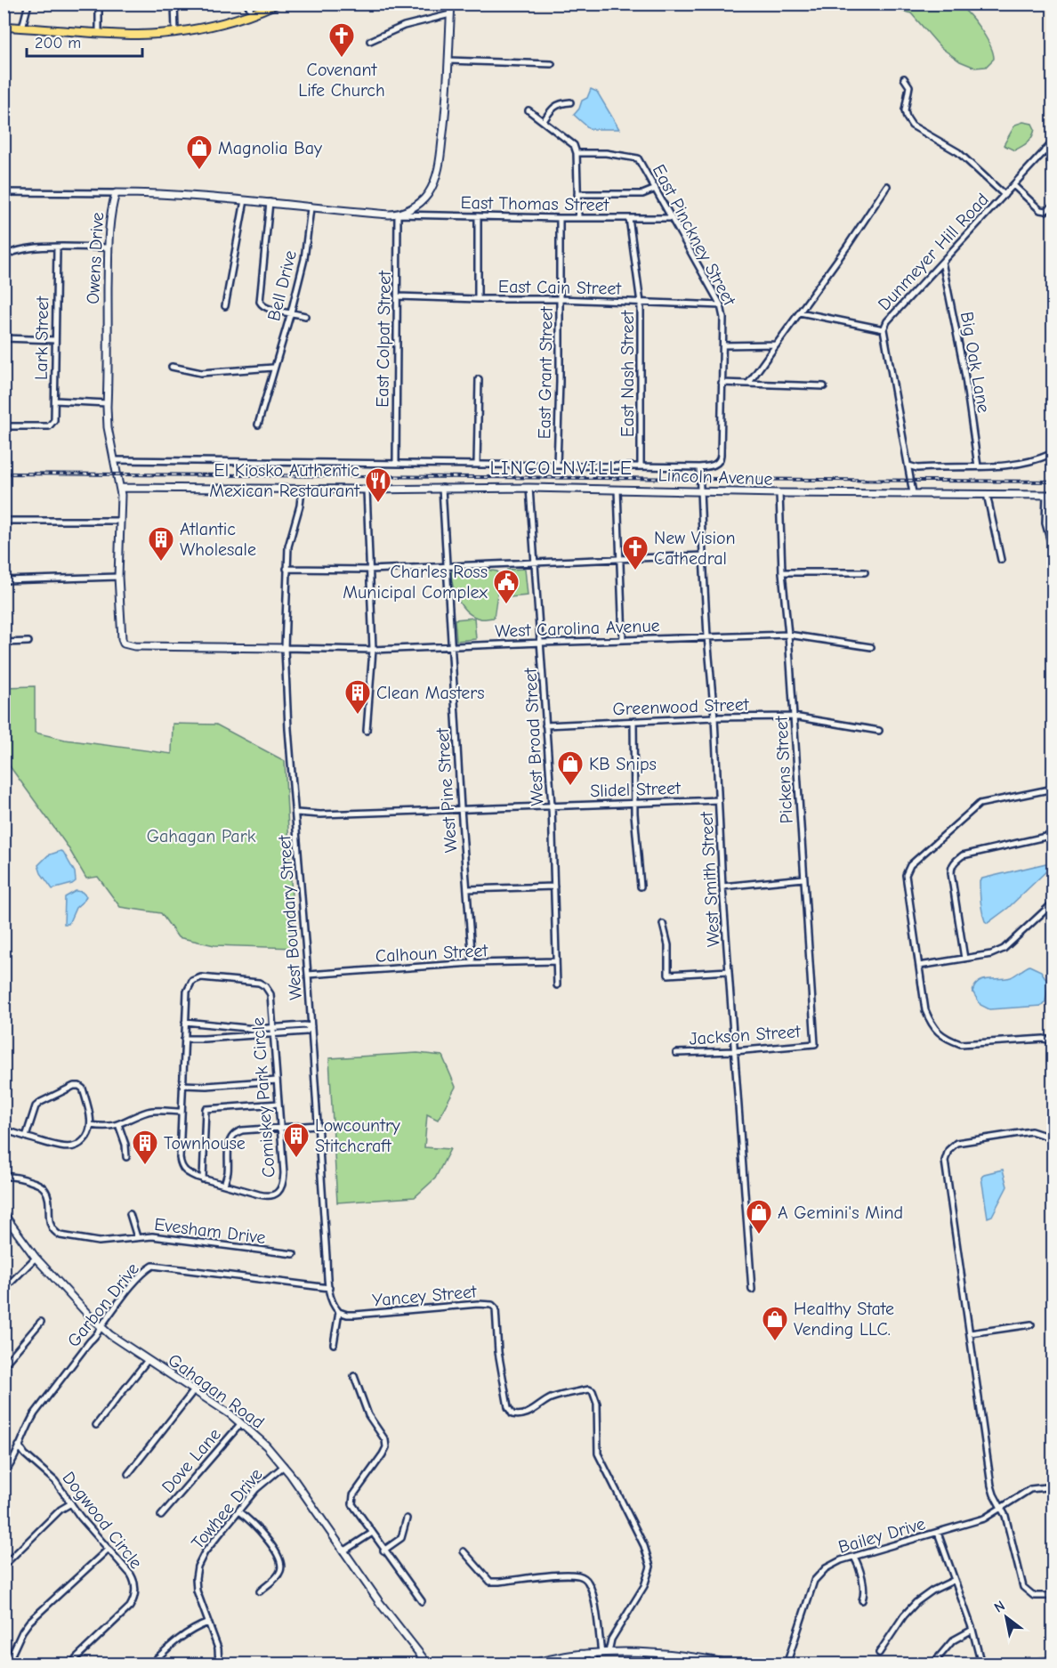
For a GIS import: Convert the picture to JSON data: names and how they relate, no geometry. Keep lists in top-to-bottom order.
{
  "streets": {
    "street": [
      "East Thomas Street",
      "East Pinckney Street",
      "Dunmeyer Hill Road",
      "Owens Drive",
      "Bell Drive",
      "East Cain Street",
      "Lark Street",
      "East Colpat Street",
      "Big Oak Lane",
      "East Grant Street",
      "East Nash Street",
      "Lincoln Avenue",
      "West Carolina Avenue",
      "Greenwood Street",
      "West Broad Street",
      "Pickens Street",
      "Slidel Street",
      "West Pine Street",
      "West Smith Street",
      "West Boundary Street",
      "Calhoun Street",
      "Jackson Street",
      "Comiskey Park Circle",
      "Evesham Drive",
      "Yancey Street",
      "Garbon Drive",
      "Gahagan Road",
      "Dove Lane",
      "Towhee Drive",
      "Dogwood Circle",
      "Bailey Drive"
    ]
  },
  "crossings": [
    ["East Thomas Street", "East Pinckney Street"],
    ["East Thomas Street", "Owens Drive"],
    ["East Thomas Street", "East Colpat Street"],
    ["East Thomas Street", "East Grant Street"],
    ["East Thomas Street", "East Nash Street"],
    ["East Pinckney Street", "East Cain Street"],
    ["East Pinckney Street", "West Smith Street"],
    ["Dunmeyer Hill Road", "Big Oak Lane"],
    ["Dunmeyer Hill Road", "Lincoln Avenue"],
    ["Owens Drive", "Bell Drive"],
    ["Owens Drive", "East Colpat Street"],
    ["Owens Drive", "Lincoln Avenue"],
    ["Owens Drive", "West Carolina Avenue"],
    ["Owens Drive", "West Boundary Street"],
    ["East Cain Street", "East Colpat Street"],
    ["East Cain Street", "East Grant Street"],
    ["East Cain Street", "East Nash Street"],
    ["Lincoln Avenue", "West Broad Street"],
    ["Lincoln Avenue", "Pickens Street"],
    ["Lincoln Avenue", "West Pine Street"],
    ["Lincoln Avenue", "West Smith Street"],
    ["Lincoln Avenue", "West Boundary Street"],
    ["West Carolina Avenue", "West Broad Street"],
    ["West Carolina Avenue", "Pickens Street"],
    ["West Carolina Avenue", "West Pine Street"],
    ["West Carolina Avenue", "West Smith Street"],
    ["West Carolina Avenue", "West Boundary Street"],
    ["Greenwood Street", "West Broad Street"],
    ["Greenwood Street", "Pickens Street"],
    ["Greenwood Street", "West Smith Street"],
    ["West Broad Street", "Slidel Street"],
    ["West Broad Street", "Calhoun Street"],
    ["Pickens Street", "Jackson Street"],
    ["Slidel Street", "West Pine Street"],
    ["Slidel Street", "West Smith Street"],
    ["Slidel Street", "West Boundary Street"],
    ["West Pine Street", "Calhoun Street"],
    ["West Smith Street", "Jackson Street"],
    ["West Boundary Street", "Calhoun Street"],
    ["West Boundary Street", "Yancey Street"],
    ["West Boundary Street", "Garbon Drive"],
    ["Garbon Drive", "Gahagan Road"],
    ["Garbon Drive", "Dogwood Circle"],
    ["Gahagan Road", "Dove Lane"],
    ["Gahagan Road", "Towhee Drive"]
  ],
  "districts": ["LINCOLNVILLE"],
  "parks": ["Gahagan Park"],
  "places": {
    "church": ["Covenant Life Church", "New Vision Cathedral"],
    "shop": [
      "Magnolia Bay",
      "KB Snips",
      "A Gemini's Mind",
      "Healthy State Vending LLC."
    ],
    "restaurant": ["El Kiosko Authentic Mexican Restaurant"],
    "building": [
      "Atlantic Wholesale",
      "Clean Masters",
      "Lowcountry Stitchcraft",
      "Townhouse"
    ],
    "public building": ["Charles Ross Municipal Complex"]
  },
  "scale_bar": "200 m",
  "north": "top left"
}
